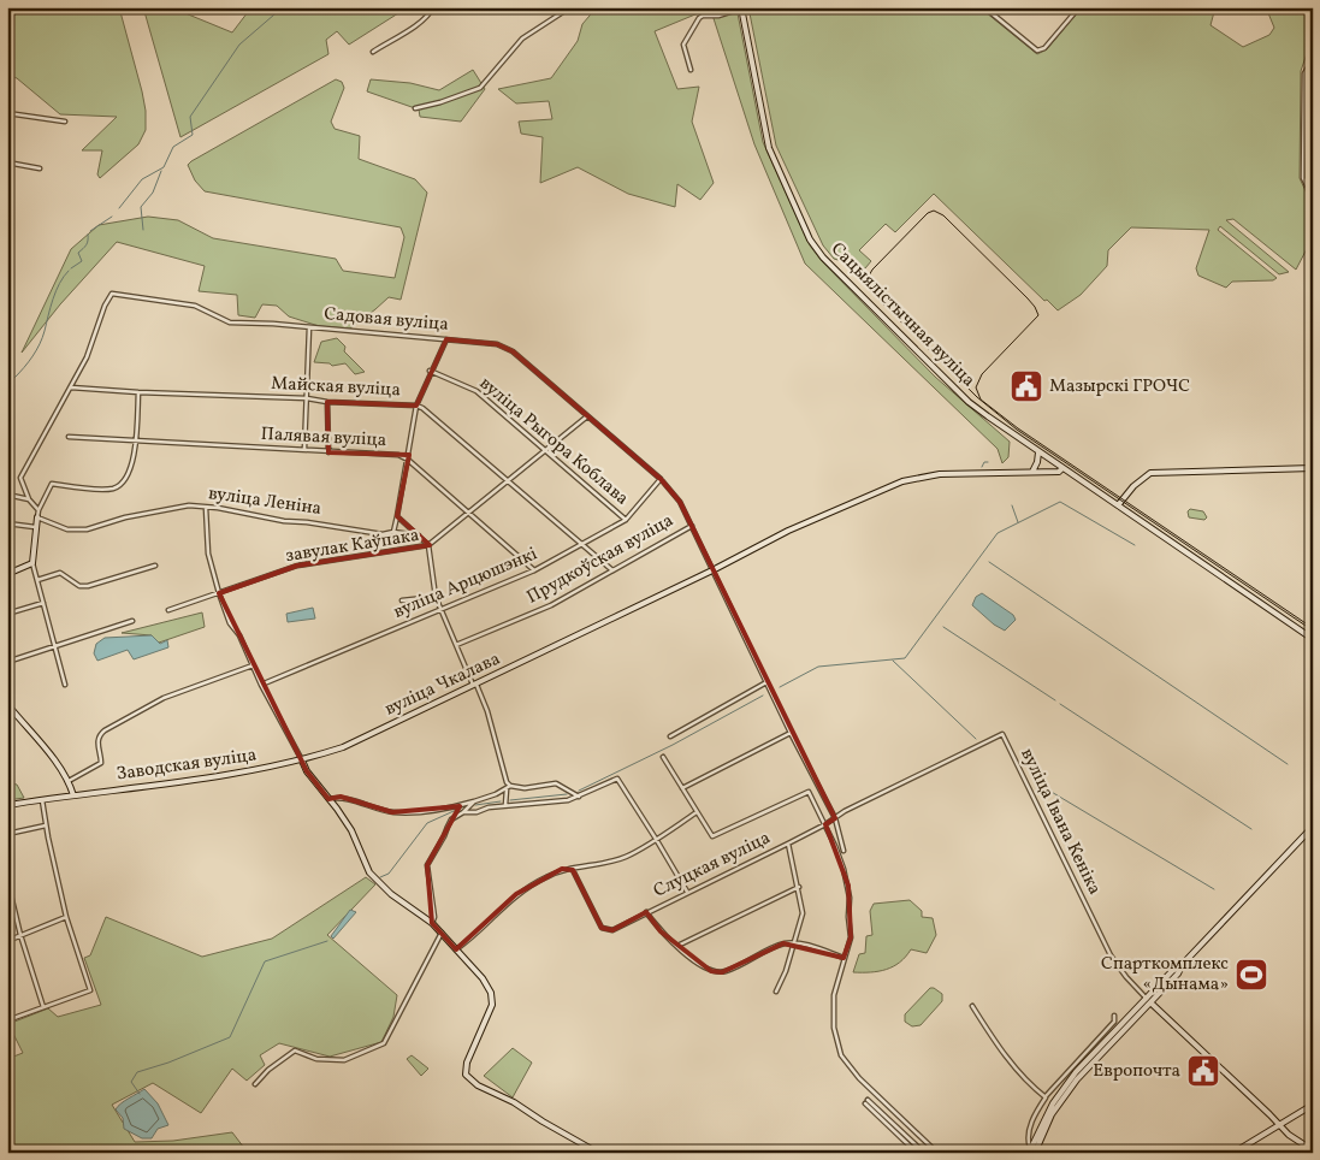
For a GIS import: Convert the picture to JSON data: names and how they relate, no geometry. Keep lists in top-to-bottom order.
{
  "streets": {
    "main road": ["Сацыялістычная вуліца", "вуліца Чкалава", "Заводская вуліца"],
    "street": [
      "Садовая вуліца",
      "Майская вуліца",
      "Палявая вуліца",
      "вуліца Рыгора Коблава",
      "вуліца Леніна",
      "завулак Каўпака",
      "Прудкоўская вуліца",
      "вуліца Арцюшэнкі",
      "вуліца Івана Кеніка",
      "Слуцкая вуліца"
    ]
  },
  "crossings": [
    ["Сацыялістычная вуліца", "вуліца Чкалава"],
    ["Садовая вуліца", "Майская вуліца"],
    ["Садовая вуліца", "Прудкоўская вуліца"],
    ["Садовая вуліца", "вуліца Арцюшэнкі"],
    ["Садовая вуліца", "вуліца Чкалава"],
    ["Садовая вуліца", "Слуцкая вуліца"],
    ["Майская вуліца", "Прудкоўская вуліца"],
    ["Майская вуліца", "вуліца Арцюшэнкі"],
    ["Палявая вуліца", "вуліца Арцюшэнкі"],
    ["вуліца Рыгора Коблава", "вуліца Арцюшэнкі"],
    ["вуліца Чкалава", "Заводская вуліца"],
    ["вуліца Івана Кеніка", "Слуцкая вуліца"]
  ],
  "places": {
    "public building": ["Мазырскі ГРОЧС", "Европочта"],
    "sports": ["Спарткомплекс «Дынама»"]
  }
}
